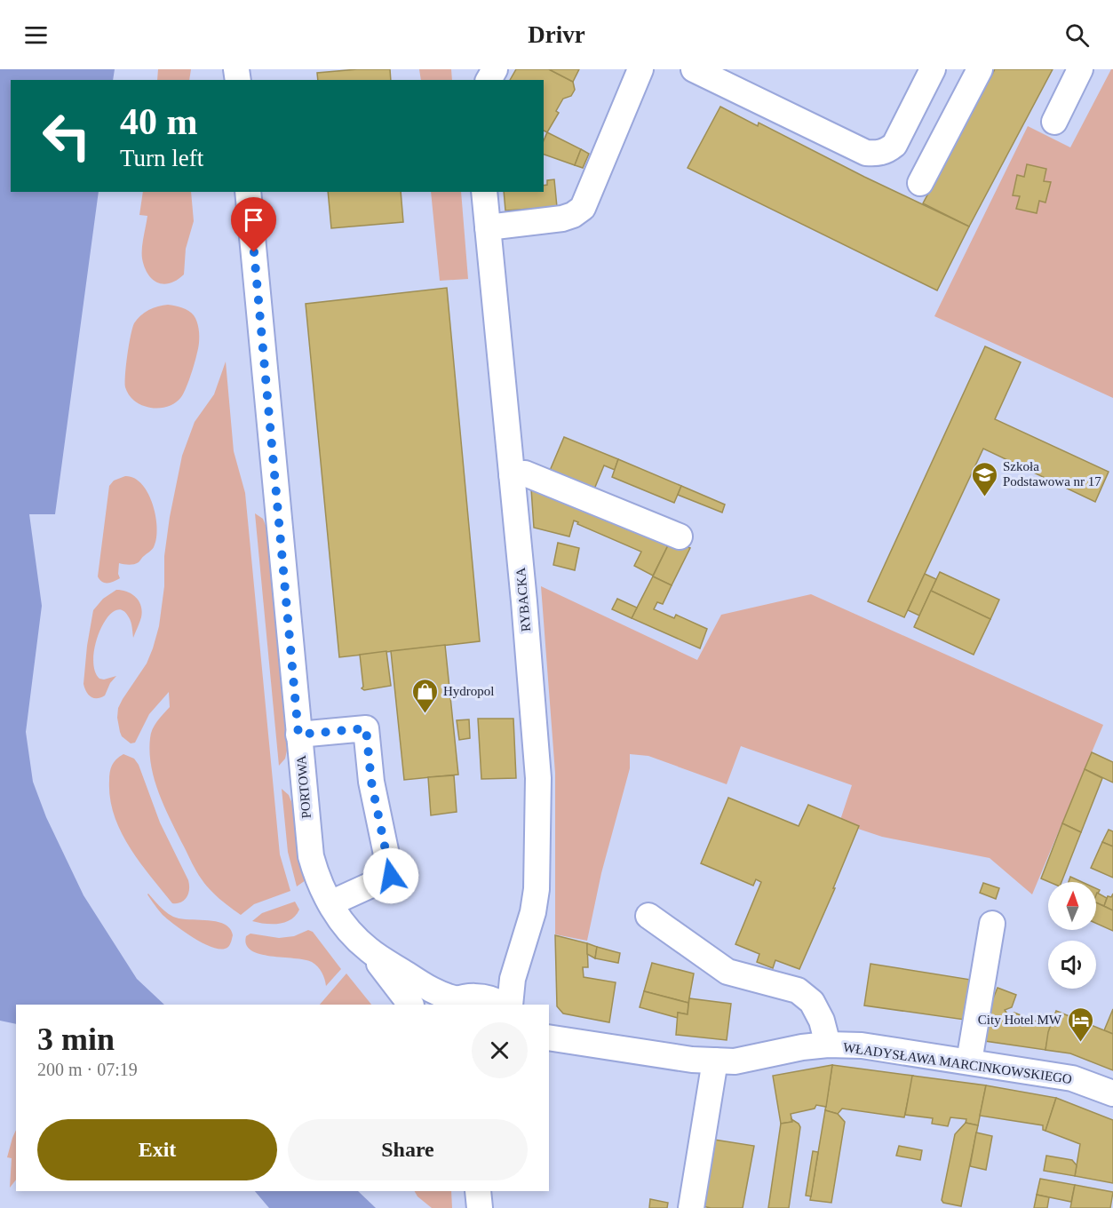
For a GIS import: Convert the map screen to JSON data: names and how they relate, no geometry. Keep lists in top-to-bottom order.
{
  "streets": {
    "street": ["RYBACKA", "PORTOWA", "WŁADYSŁAWA MARCINKOWSKIEGO"]
  },
  "places": {
    "school or university": ["Szkoła Podstawowa nr 17"],
    "shop": ["Hydropol"],
    "hotel": ["City Hotel MW"]
  },
  "north": "top",
  "page": {
    "header": "Drivr",
    "turn": ["40 m", "Turn left"],
    "heading": ["3 min", "200 m · 07:19"],
    "buttons": ["Exit", "Share"]
  }
}
